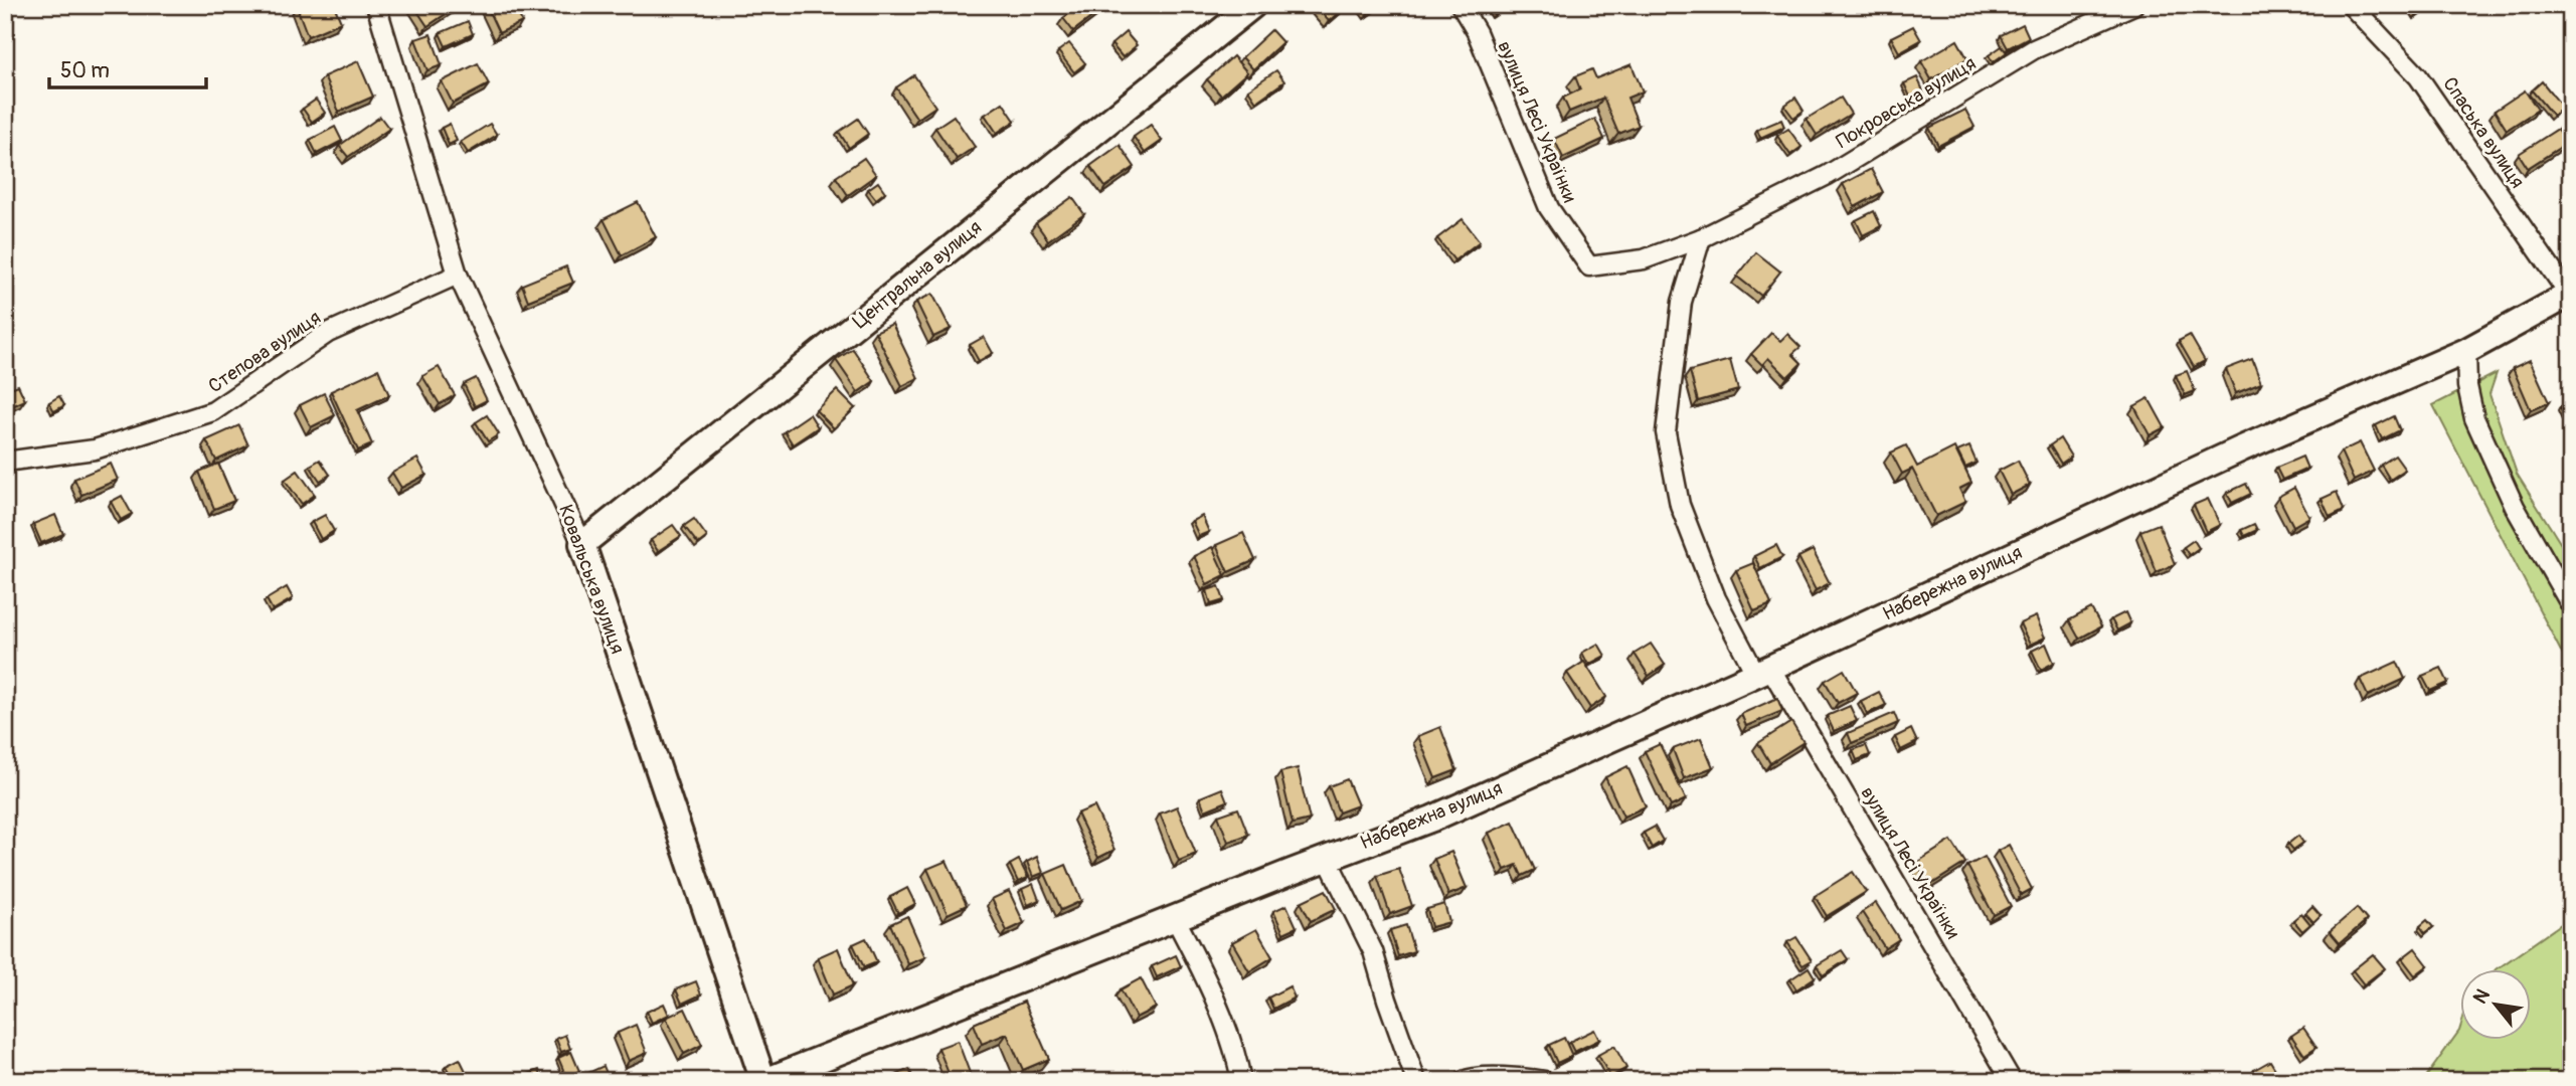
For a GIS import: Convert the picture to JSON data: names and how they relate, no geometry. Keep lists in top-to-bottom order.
{
  "streets": {
    "street": [
      "Покровська вулиця",
      "вулиця Лесі Українки",
      "Спаська вулиця",
      "Центральна вулиця",
      "Степова вулиця",
      "Ковальська вулиця",
      "Набережна вулиця"
    ]
  },
  "crossings": [
    ["Покровська вулиця", "вулиця Лесі Українки"],
    ["вулиця Лесі Українки", "Набережна вулиця"],
    ["Спаська вулиця", "Набережна вулиця"],
    ["Центральна вулиця", "Ковальська вулиця"],
    ["Степова вулиця", "Ковальська вулиця"],
    ["Ковальська вулиця", "Набережна вулиця"]
  ],
  "scale_bar": "50 m",
  "north": "top left"
}
